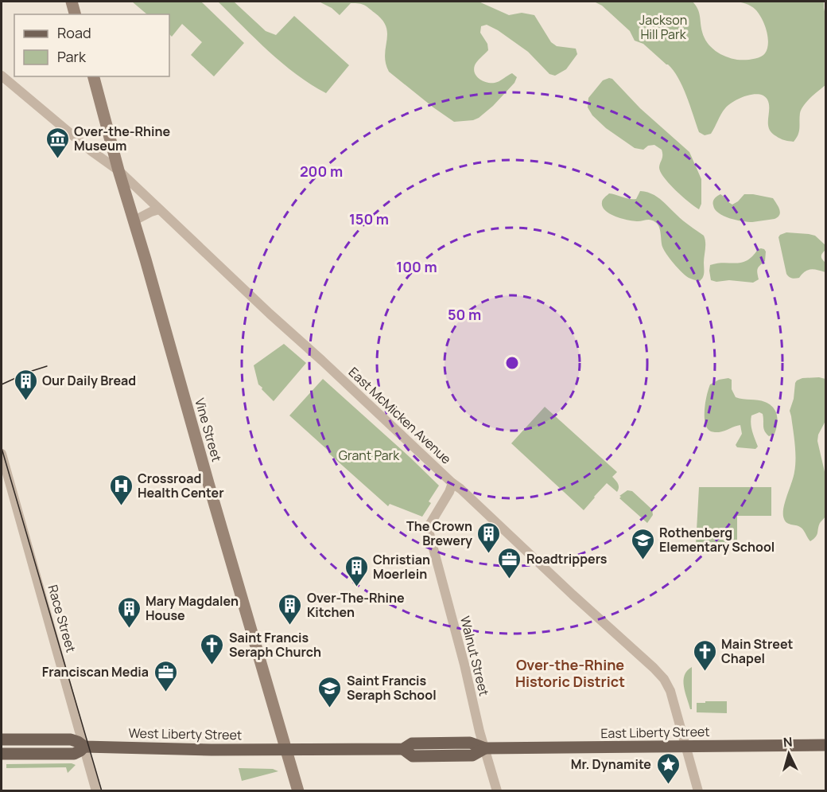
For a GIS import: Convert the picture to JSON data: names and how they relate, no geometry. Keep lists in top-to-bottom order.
{
  "streets": {
    "main road": ["Vine Street", "East Liberty Street", "West Liberty Street"],
    "street": ["East McMicken Avenue", "Race Street", "Walnut Street"]
  },
  "crossings": [
    ["East McMicken Avenue", "Vine Street"],
    ["East McMicken Avenue", "Walnut Street"],
    ["East McMicken Avenue", "East Liberty Street"],
    ["Vine Street", "East Liberty Street"],
    ["Vine Street", "West Liberty Street"],
    ["Race Street", "West Liberty Street"],
    ["Walnut Street", "East Liberty Street"],
    ["East Liberty Street", "West Liberty Street"]
  ],
  "districts": ["Over-the-Rhine Historic District"],
  "parks": ["Jackson Hill Park", "Grant Park"],
  "places": {
    "museum": ["Over-the-Rhine Museum"],
    "building": [
      "Our Daily Bread",
      "The Crown Brewery",
      "Christian Moerlein",
      "Over-The-Rhine Kitchen",
      "Mary Magdalen House"
    ],
    "hospital": ["Crossroad Health Center"],
    "school or university": ["Rothenberg Elementary School", "Saint Francis Seraph School"],
    "office": ["Roadtrippers", "Franciscan Media"],
    "church": ["Saint Francis Seraph Church", "Main Street Chapel"],
    "place": ["Mr. Dynamite"]
  },
  "legend": ["Road", "Park"],
  "north": "top",
  "rings": [
    "200 m",
    "150 m",
    "100 m",
    "50 m"
  ]
}
